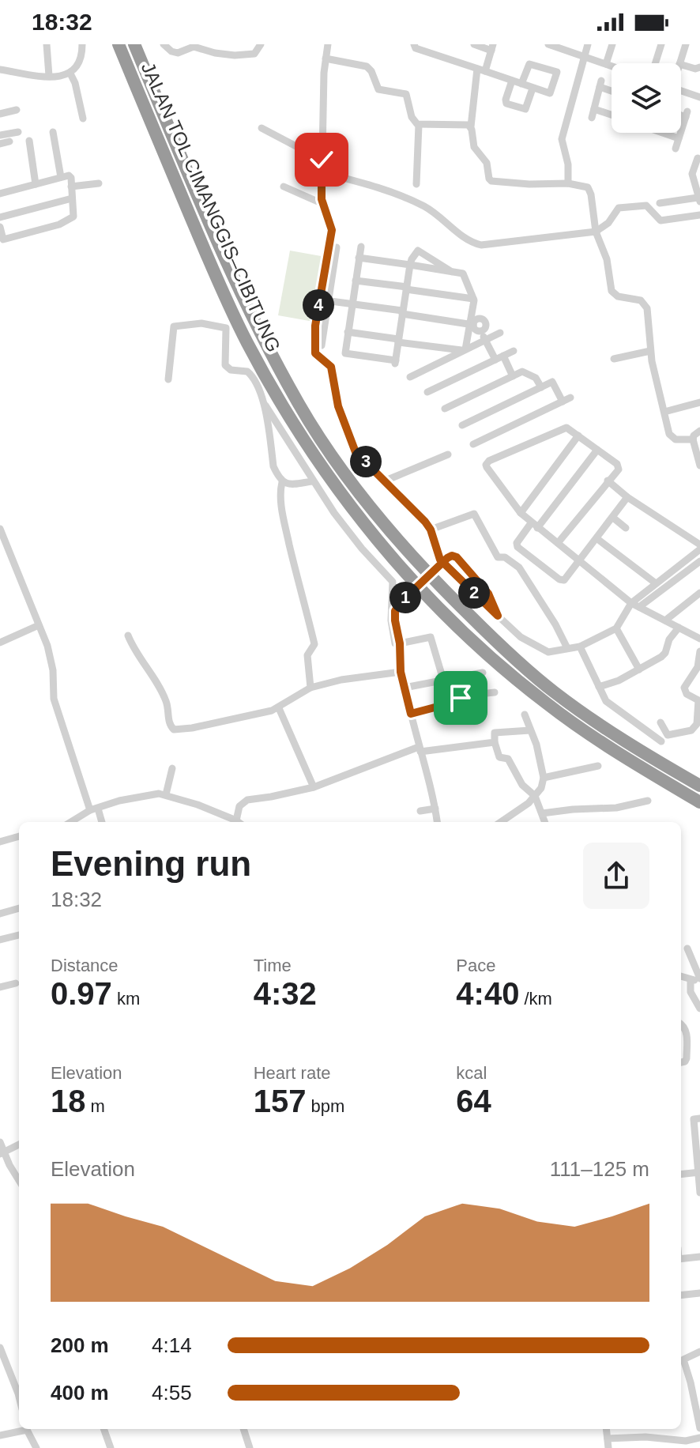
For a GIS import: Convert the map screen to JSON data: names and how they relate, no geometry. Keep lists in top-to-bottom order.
{
  "streets": {
    "highway": ["JALAN TOL CIMANGGIS–CIBITUNG"]
  },
  "page": {
    "status": "18:32",
    "pins": [
      "4",
      "3",
      "2",
      "1"
    ],
    "heading": ["Evening run", "18:32"],
    "stats": [
      ["Distance", "0.97 km"],
      ["Time", "4:32"],
      ["Pace", "4:40 /km"],
      ["Elevation", "18 m"],
      ["Heart rate", "157 bpm"],
      ["kcal", "64"]
    ],
    "chart": ["Elevation", "111–125 m"],
    "list": [
      {
        "name": "200 m",
        "note": "4:14"
      },
      {
        "name": "400 m",
        "note": "4:55"
      }
    ]
  }
}
